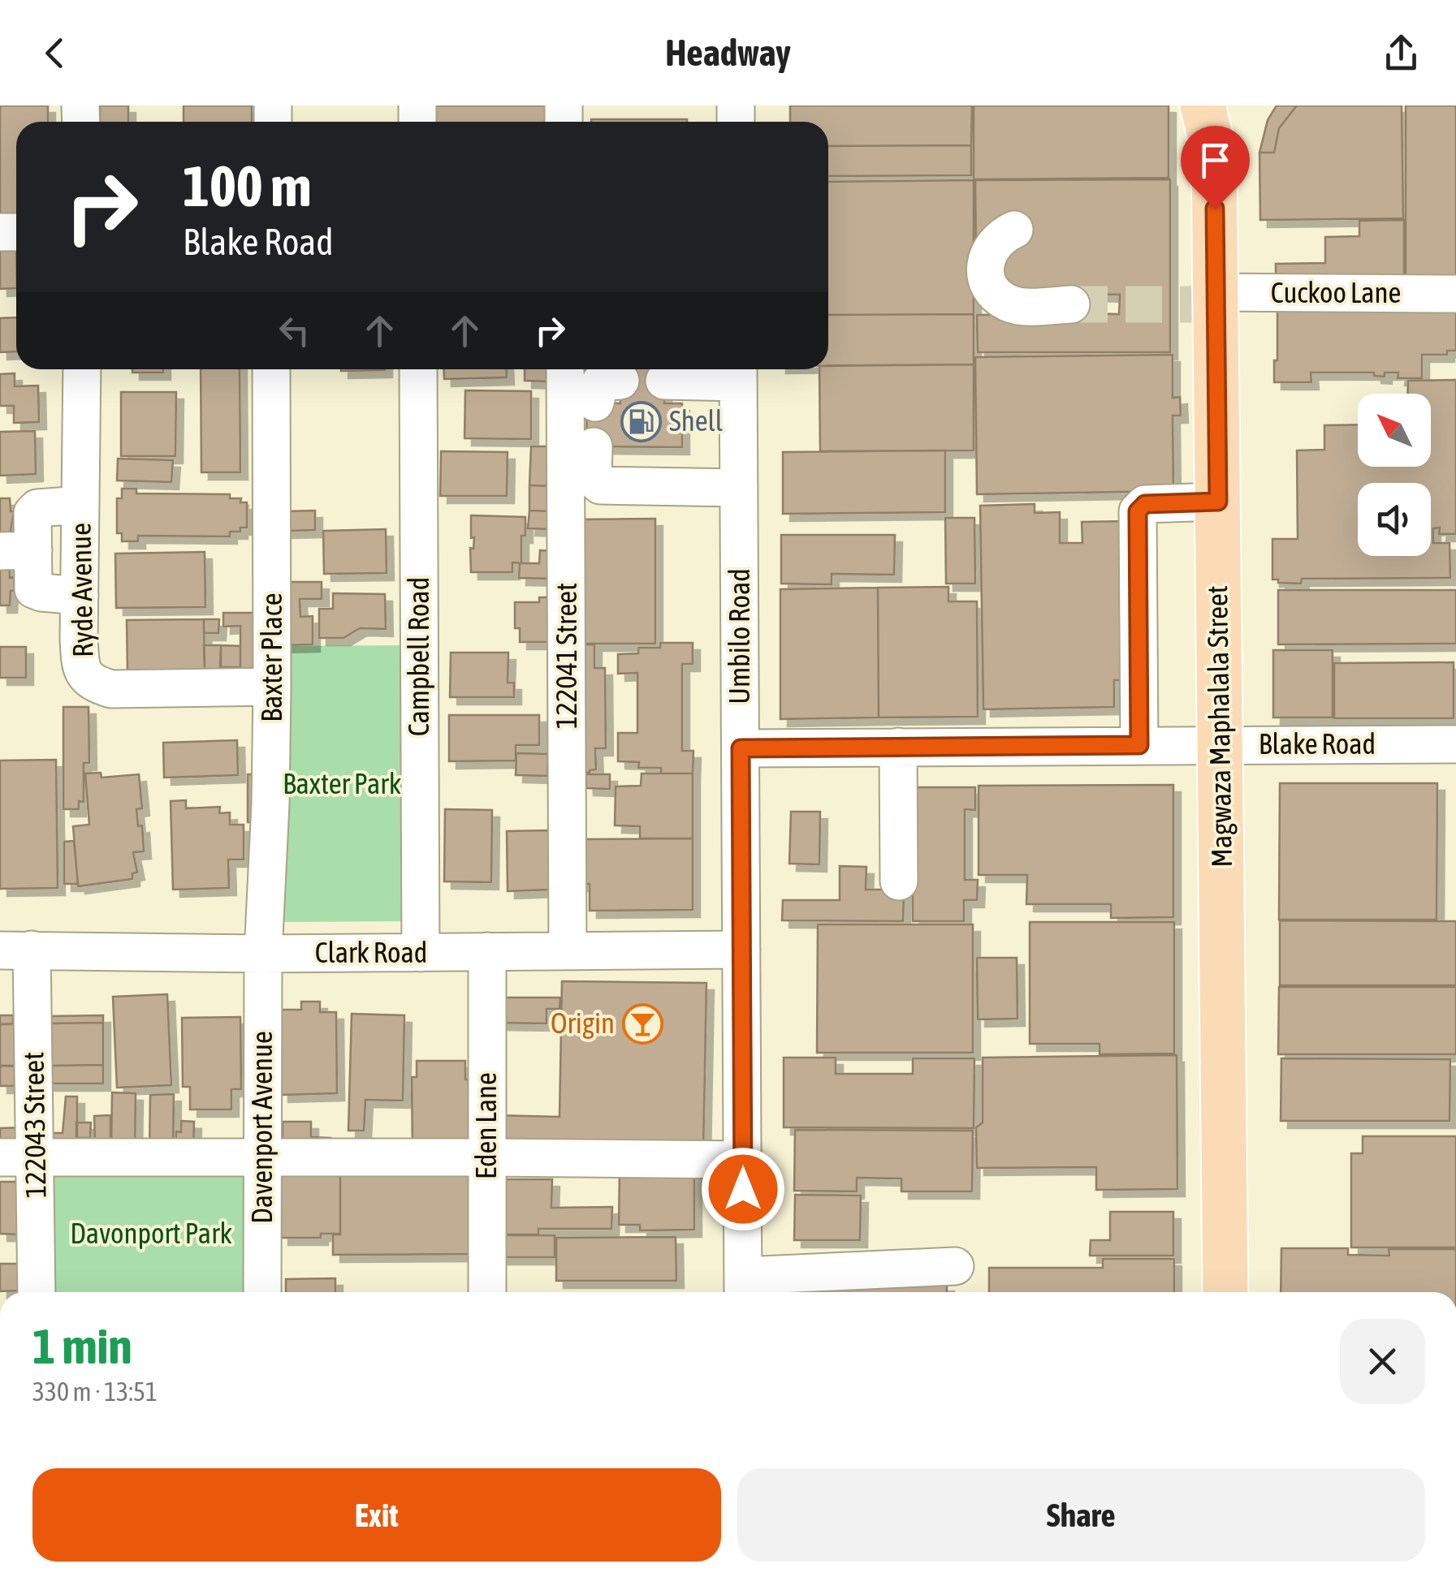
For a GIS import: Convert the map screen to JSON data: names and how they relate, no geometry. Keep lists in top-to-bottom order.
{
  "streets": {
    "main road": ["Magwaza Maphalala Street"],
    "street": [
      "Cuckoo Lane",
      "Ryde Avenue",
      "Umbilo Road",
      "122041 Street",
      "Campbell Road",
      "Baxter Place",
      "Blake Road",
      "Clark Road",
      "122043 Street",
      "Eden Lane",
      "Davenport Avenue"
    ]
  },
  "crossings": [
    ["Cuckoo Lane", "Magwaza Maphalala Street"],
    ["Ryde Avenue", "Baxter Place"],
    ["Umbilo Road", "Blake Road"],
    ["Umbilo Road", "Clark Road"],
    ["122041 Street", "Clark Road"],
    ["Campbell Road", "Clark Road"],
    ["Baxter Place", "Clark Road"],
    ["Baxter Place", "Davenport Avenue"],
    ["Magwaza Maphalala Street", "Blake Road"],
    ["Clark Road", "122043 Street"],
    ["Clark Road", "Eden Lane"],
    ["Clark Road", "Davenport Avenue"]
  ],
  "parks": ["Baxter Park", "Davonport Park"],
  "places": {
    "fuel station": ["Shell"],
    "bar": ["Origin"]
  },
  "north": "top left",
  "page": {
    "header": "Headway",
    "turn": ["100 m", "Blake Road"],
    "heading": ["1 min", "330 m · 13:51"],
    "buttons": ["Exit", "Share"]
  }
}
